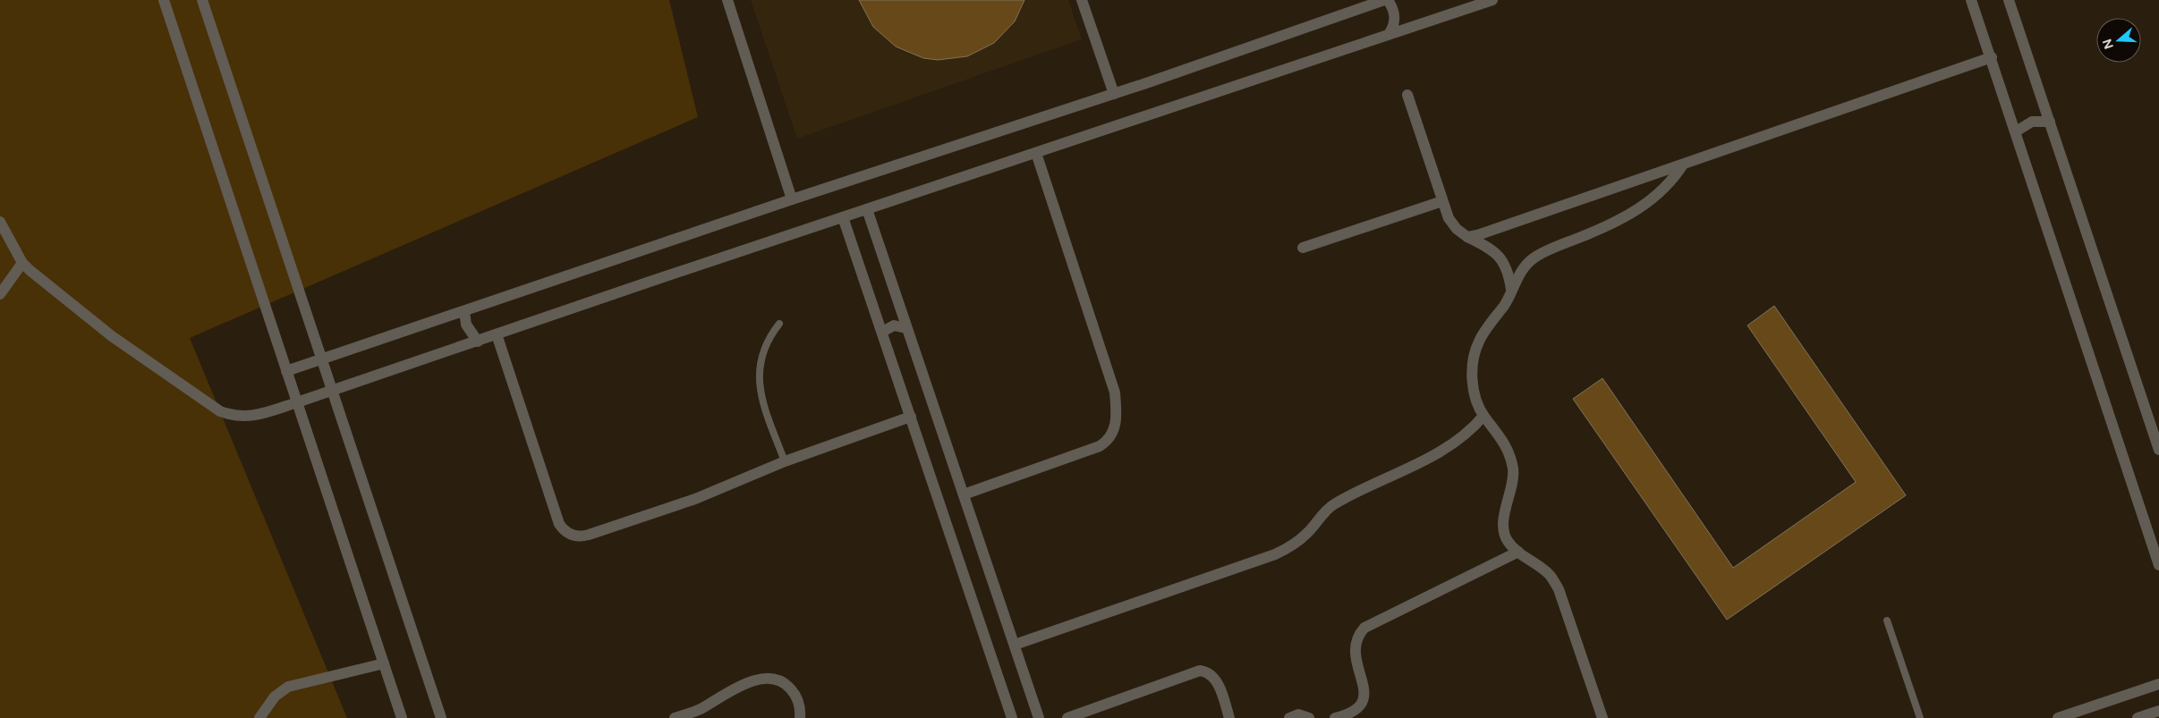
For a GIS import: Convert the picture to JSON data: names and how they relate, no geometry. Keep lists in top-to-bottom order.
{
  "north": "left"
}
